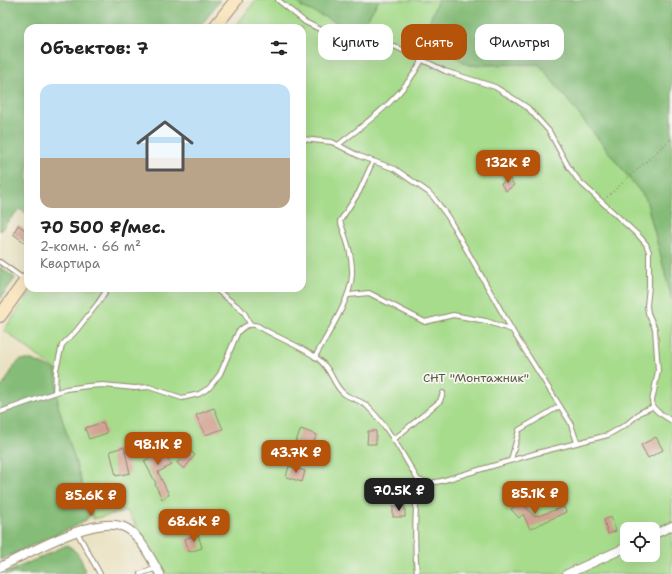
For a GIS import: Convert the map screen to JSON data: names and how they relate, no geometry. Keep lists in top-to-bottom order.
{
  "parks": ["СНТ \"Монтажник\""],
  "page": {
    "chip": ["Купить", "Снять", "Фильтры"],
    "heading": "Объектов: 7",
    "list": [
      {
        "name": "70 500 ₽/мес.",
        "note": "2-комн. · 66 m² · Квартира"
      }
    ],
    "price": [
      "132K ₽",
      "98.1K ₽",
      "43.7K ₽",
      "70.5K ₽",
      "85.1K ₽",
      "85.6K ₽",
      "68.6K ₽"
    ]
  }
}
